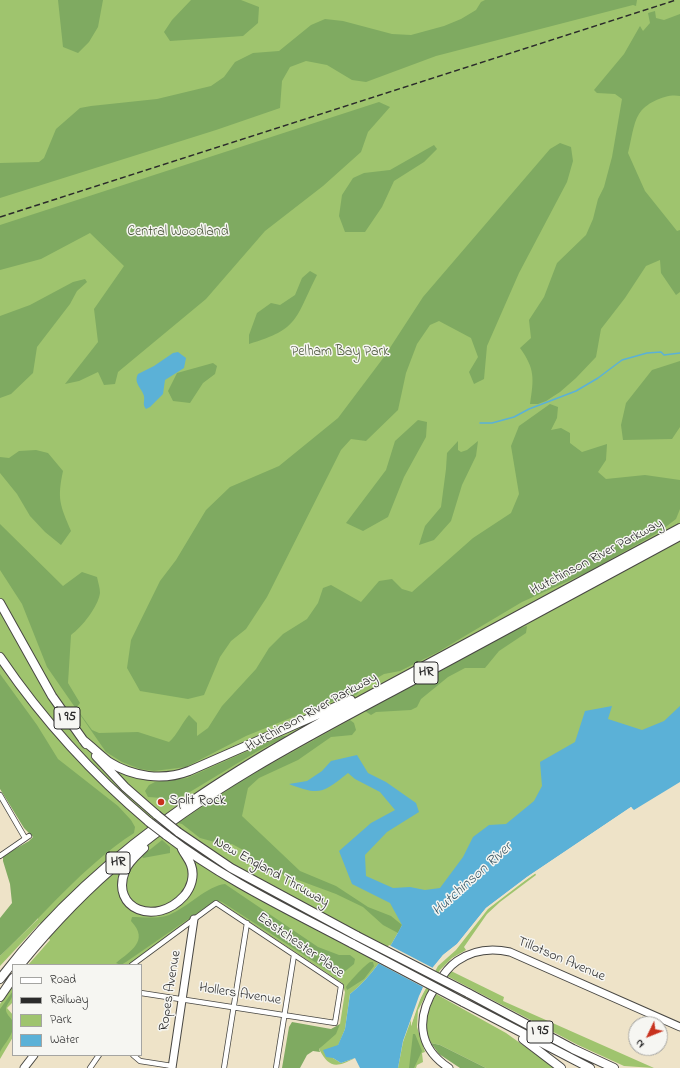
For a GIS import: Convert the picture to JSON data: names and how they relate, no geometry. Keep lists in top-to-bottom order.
{
  "streets": {
    "highway": [
      "Hutchinson River Parkway",
      "HR",
      "I 95",
      "New England Thruway"
    ],
    "street": [
      "Eastchester Place",
      "Tillotson Avenue",
      "Ropes Avenue",
      "Hollers Avenue"
    ]
  },
  "crossings": [
    ["Eastchester Place", "Ropes Avenue"],
    ["Eastchester Place", "Hollers Avenue"],
    ["Ropes Avenue", "Hollers Avenue"]
  ],
  "water": ["Hutchinson River"],
  "parks": ["Central Woodland", "Pelham Bay Park"],
  "places": ["Split Rock"],
  "legend": [
    "Road",
    "Railway",
    "Park",
    "Water"
  ],
  "north": "bottom left"
}
